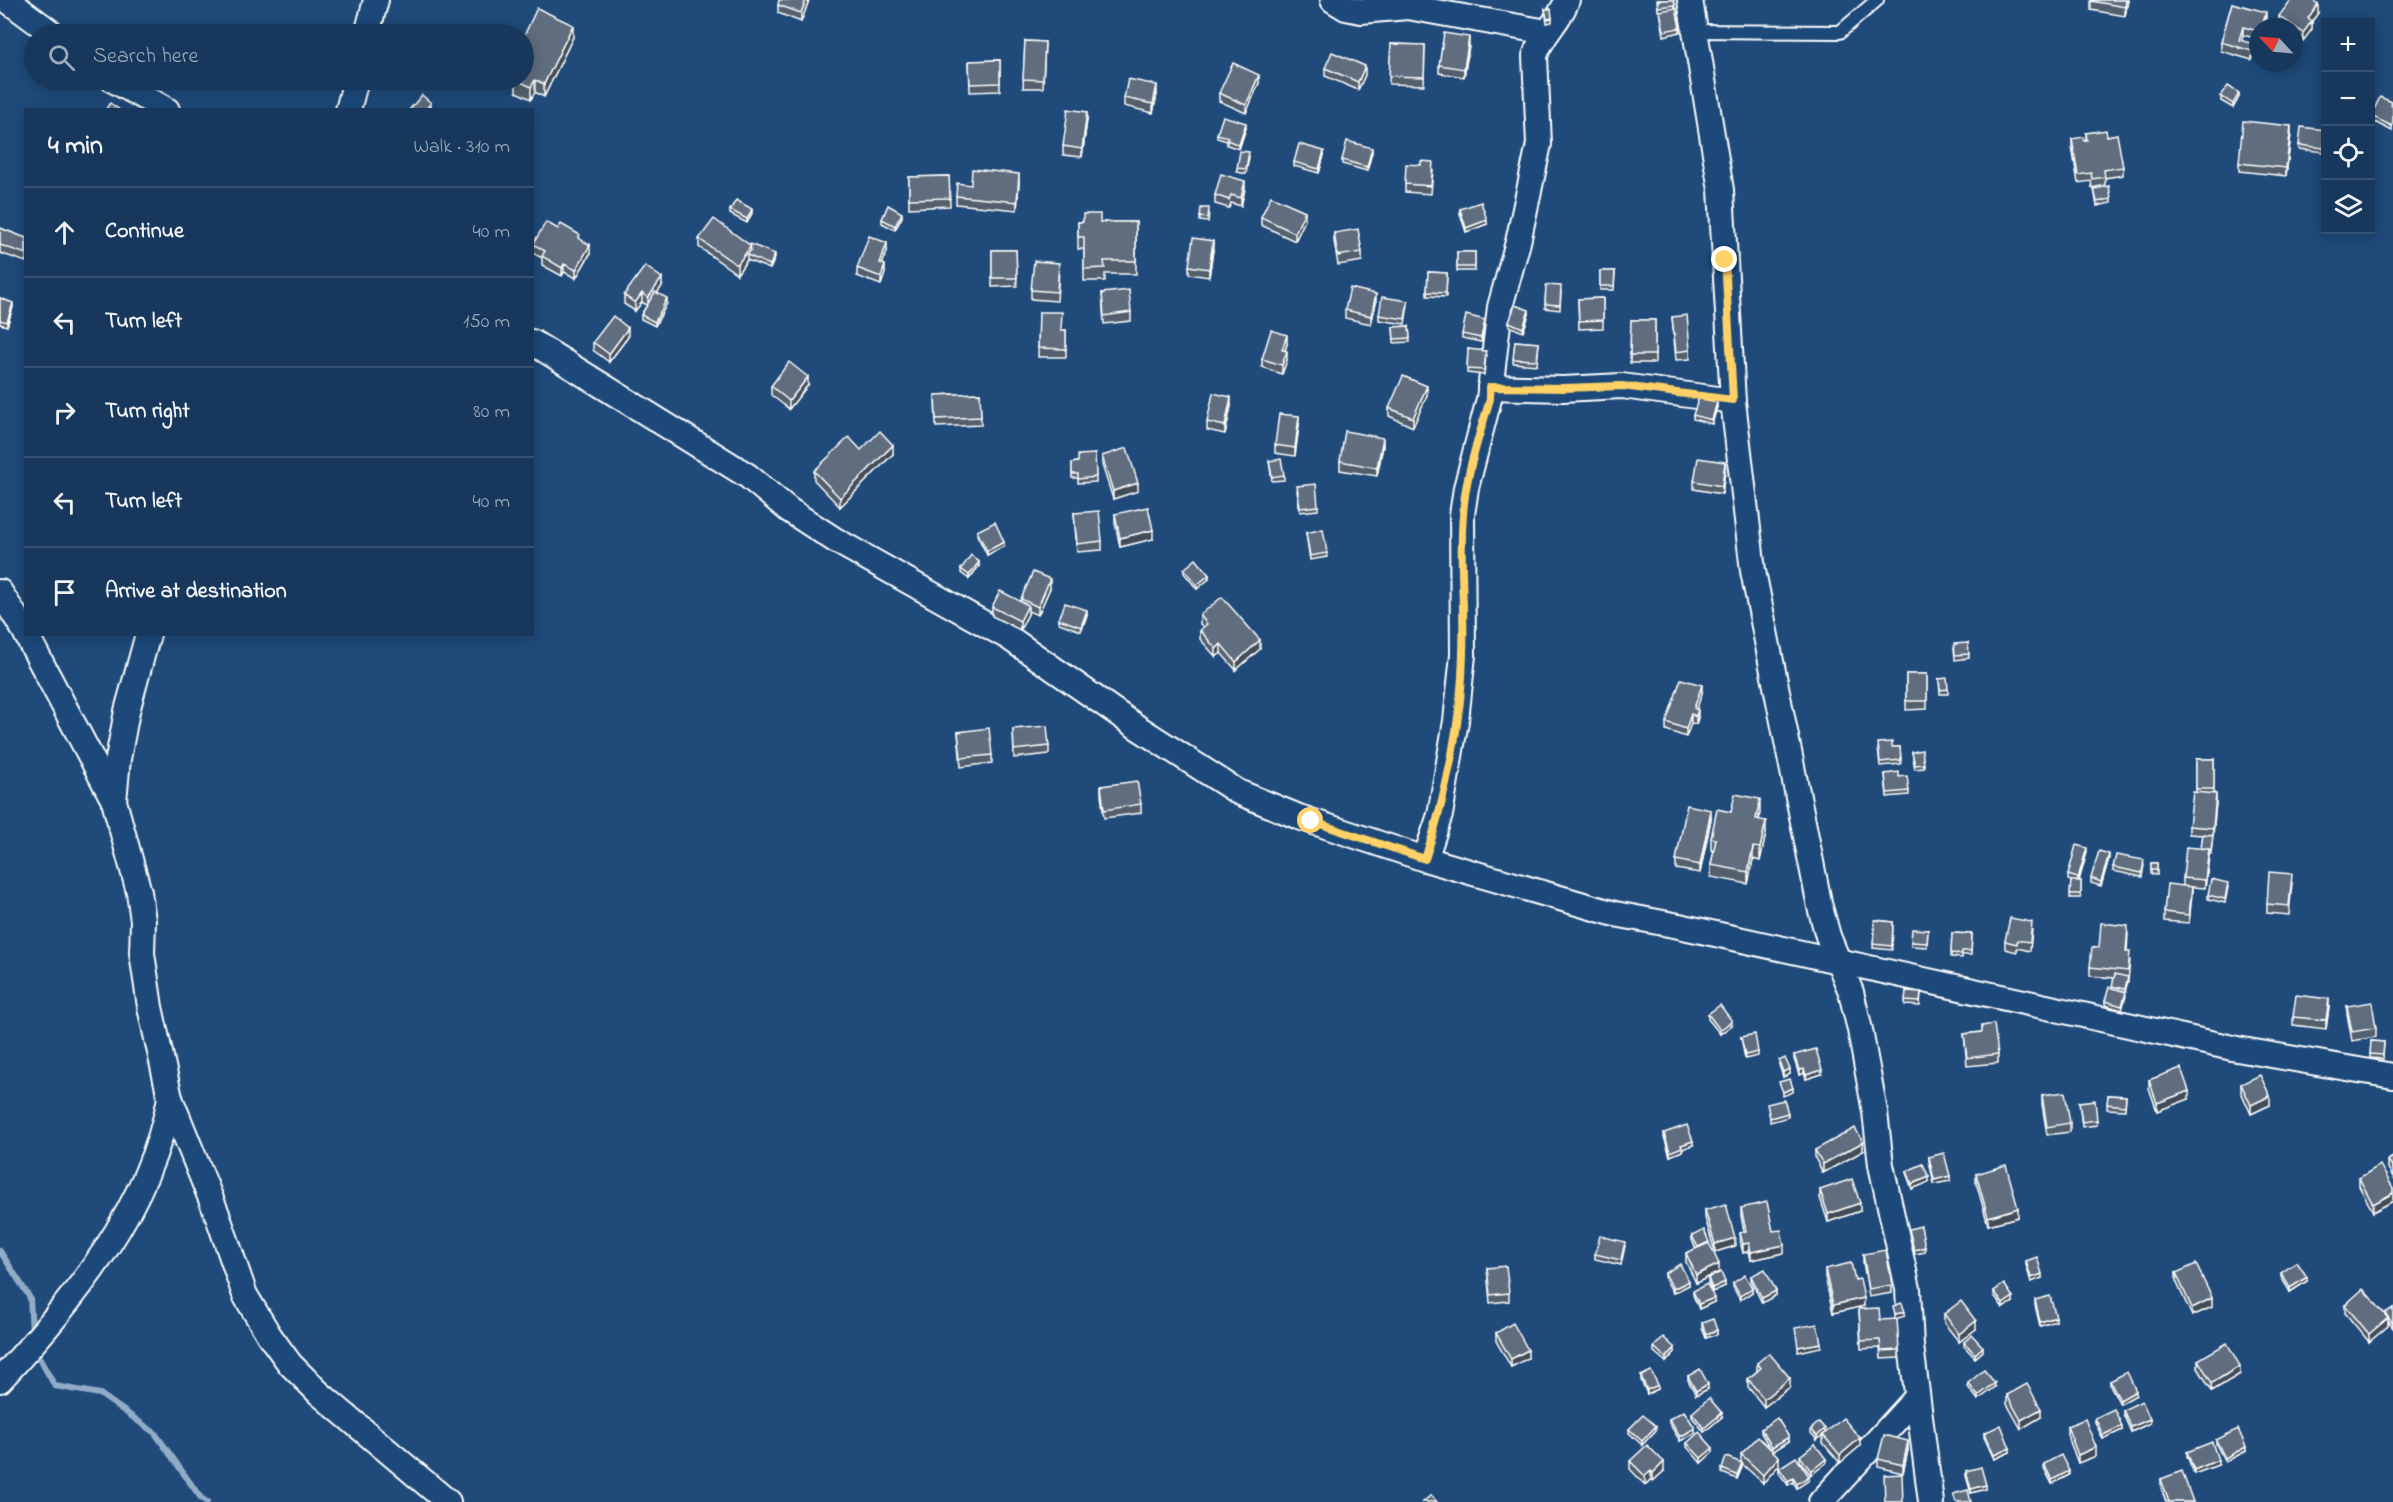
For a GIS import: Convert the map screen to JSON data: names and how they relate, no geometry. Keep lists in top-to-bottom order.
{
  "north": "top left",
  "page": {
    "map_buttons": ["+", "−"],
    "search": "Search here",
    "heading": ["4 min", "Walk · 310 m"],
    "list": [
      ["Continue", "40 m"],
      ["Turn left", "150 m"],
      ["Turn right", "80 m"],
      ["Turn left", "40 m"],
      "Arrive at destination"
    ]
  }
}
